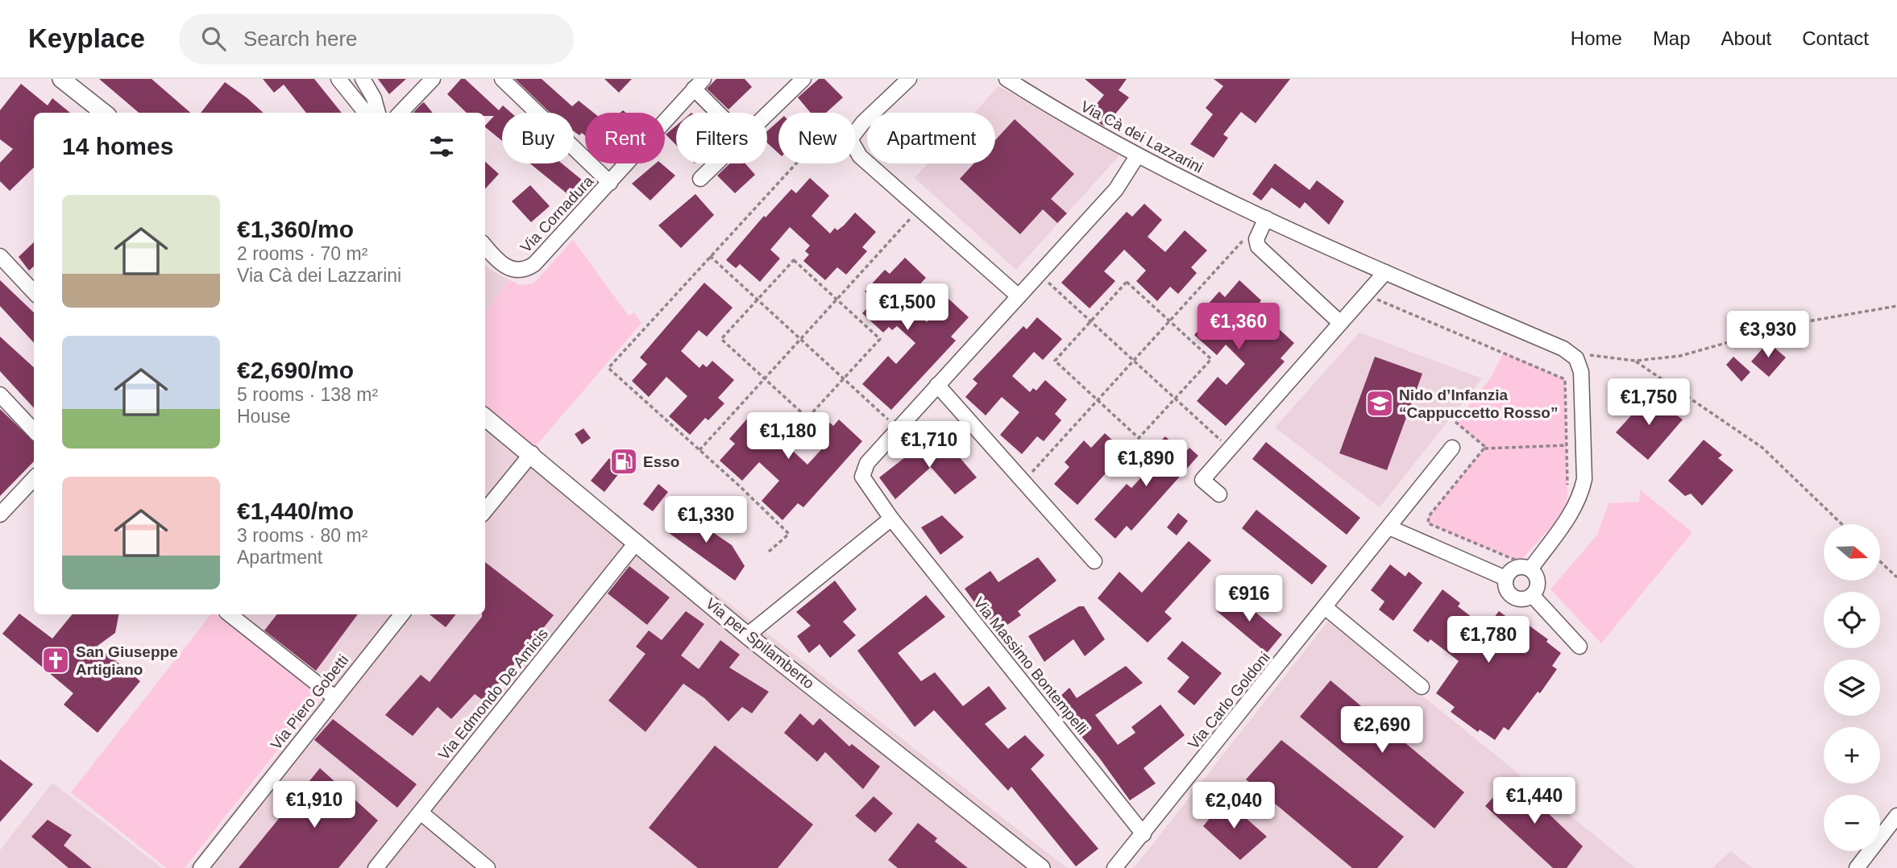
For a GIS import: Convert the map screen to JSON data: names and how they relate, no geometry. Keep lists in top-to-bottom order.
{
  "streets": {
    "main road": ["Via per Spilamberto"],
    "street": [
      "Via Cà dei Lazzarini",
      "Via Cornadura",
      "Via Massimo Bontempelli",
      "Via Edmondo De Amicis",
      "Via Carlo Goldoni",
      "Via Piero Gobetti"
    ]
  },
  "crossings": [
    ["Via Cà dei Lazzarini", "Via Massimo Bontempelli"],
    ["Via per Spilamberto", "Via Edmondo De Amicis"],
    ["Via Massimo Bontempelli", "Via Carlo Goldoni"]
  ],
  "places": {
    "school or university": ["Nido d’Infanzia “Cappuccetto Rosso”"],
    "fuel station": ["Esso"],
    "church": ["San Giuseppe Artigiano"]
  },
  "north": "right",
  "page": {
    "header": "Keyplace",
    "search": "Search here",
    "nav": [
      "Home",
      "Map",
      "About",
      "Contact"
    ],
    "chip": [
      "Buy",
      "Rent",
      "Filters",
      "New",
      "Apartment"
    ],
    "heading": "14 homes",
    "list": [
      {
        "name": "€1,360/mo",
        "note": "2 rooms · 70 m² · Via Cà dei Lazzarini"
      },
      {
        "name": "€2,690/mo",
        "note": "5 rooms · 138 m² · House"
      },
      {
        "name": "€1,440/mo",
        "note": "3 rooms · 80 m² · Apartment"
      }
    ],
    "price": [
      "€1,500",
      "€1,360",
      "€3,930",
      "€1,750",
      "€1,180",
      "€1,710",
      "€1,890",
      "€1,330",
      "€916",
      "€1,780",
      "€2,690",
      "€1,440",
      "€1,910",
      "€2,040"
    ],
    "map_buttons": ["+", "−"]
  }
}
